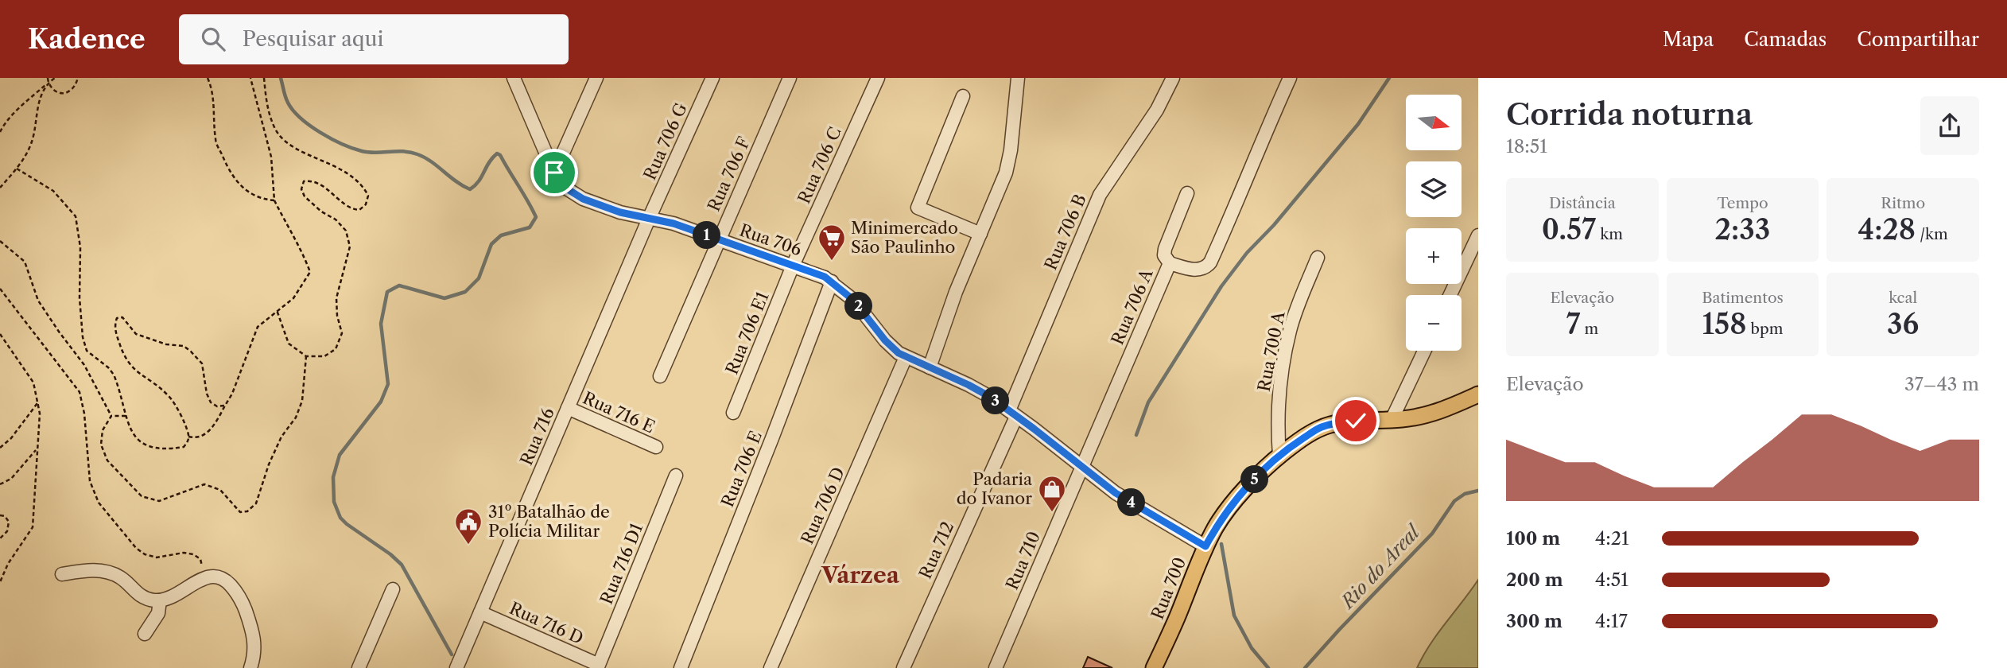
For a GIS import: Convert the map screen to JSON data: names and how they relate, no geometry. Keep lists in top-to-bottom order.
{
  "streets": {
    "main road": ["Rua 700"],
    "street": [
      "Rua 706 G",
      "Rua 706 C",
      "Rua 706 F",
      "Rua 706 B",
      "Rua 706",
      "Rua 706 A",
      "Rua 706 E1",
      "Rua 700 A",
      "Rua 716 E",
      "Rua 716",
      "Rua 706 E",
      "Rua 706 D",
      "Rua 712",
      "Rua 710",
      "Rua 716 D1",
      "Rua 716 D"
    ]
  },
  "crossings": [
    ["Rua 706 G", "Rua 706"],
    ["Rua 706 G", "Rua 716"],
    ["Rua 706 C", "Rua 706"],
    ["Rua 706 C", "Rua 706 E1"],
    ["Rua 706 F", "Rua 706"],
    ["Rua 706 B", "Rua 706"],
    ["Rua 706 B", "Rua 712"],
    ["Rua 706", "Rua 706 A"],
    ["Rua 706", "Rua 706 E1"],
    ["Rua 706", "Rua 716"],
    ["Rua 706", "Rua 706 E"],
    ["Rua 706", "Rua 706 D"],
    ["Rua 706", "Rua 712"],
    ["Rua 706", "Rua 710"],
    ["Rua 706", "Rua 700"],
    ["Rua 706 A", "Rua 710"],
    ["Rua 700 A", "Rua 700"],
    ["Rua 716 E", "Rua 716"],
    ["Rua 716", "Rua 716 D"],
    ["Rua 716 D1", "Rua 716 D"]
  ],
  "districts": ["Várzea"],
  "water": ["Rio do Areal"],
  "places": {
    "supermarket": ["Minimercado São Paulinho"],
    "shop": ["Padaria do Ivanor"],
    "public building": ["31º Batalhão de Polícia Militar"]
  },
  "north": "right",
  "page": {
    "header": "Kadence",
    "search": "Pesquisar aqui",
    "nav": ["Mapa", "Camadas", "Compartilhar"],
    "heading": ["Corrida noturna", "18:51"],
    "map_buttons": ["+", "−"],
    "stats": [
      ["Distância", "0.57 km"],
      ["Tempo", "2:33"],
      ["Ritmo", "4:28 /km"],
      ["Elevação", "7 m"],
      ["Batimentos", "158 bpm"],
      ["kcal", "36"]
    ],
    "pins": [
      "1",
      "2",
      "3",
      "5",
      "4"
    ],
    "chart": ["Elevação", "37–43 m"],
    "list": [
      {
        "name": "100 m",
        "note": "4:21"
      },
      {
        "name": "200 m",
        "note": "4:51"
      },
      {
        "name": "300 m",
        "note": "4:17"
      }
    ]
  }
}
